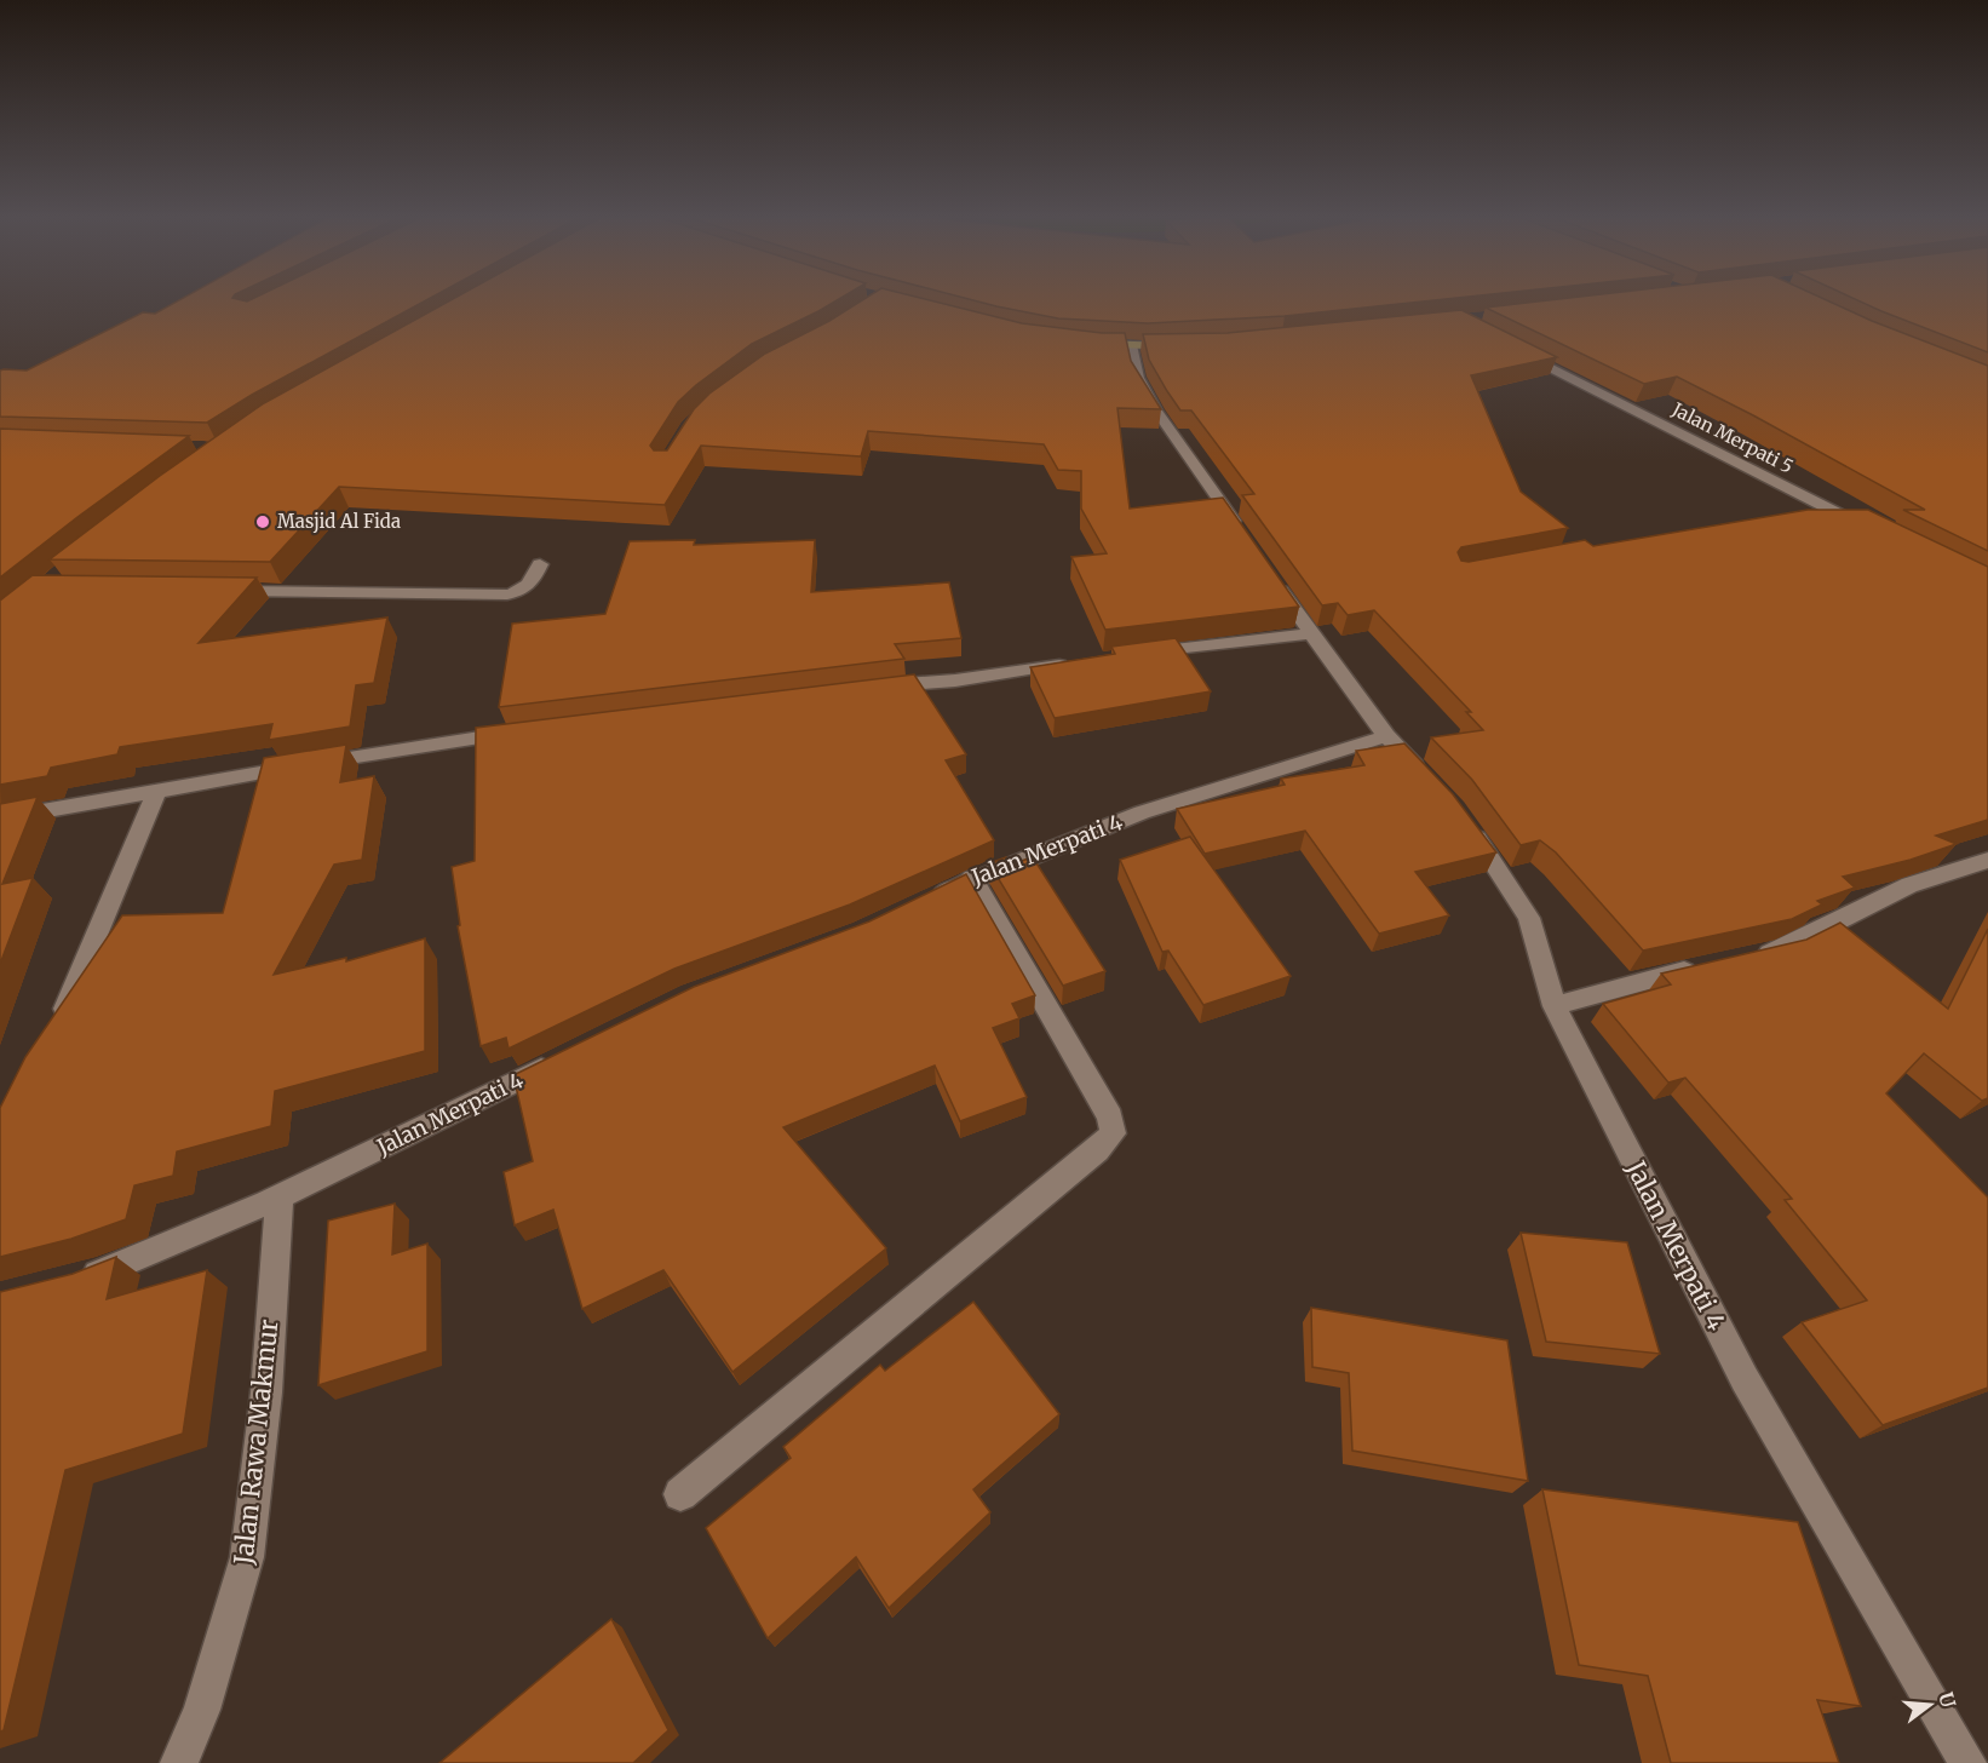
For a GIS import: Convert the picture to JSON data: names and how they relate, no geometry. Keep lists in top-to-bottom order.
{
  "streets": {
    "street": ["Jalan Merpati 5", "Jalan Merpati 4", "Jalan Rawa Makmur"]
  },
  "crossings": [
    ["Jalan Merpati 4", "Jalan Rawa Makmur"]
  ],
  "places": ["Masjid Al Fida"],
  "north": "right"
}
